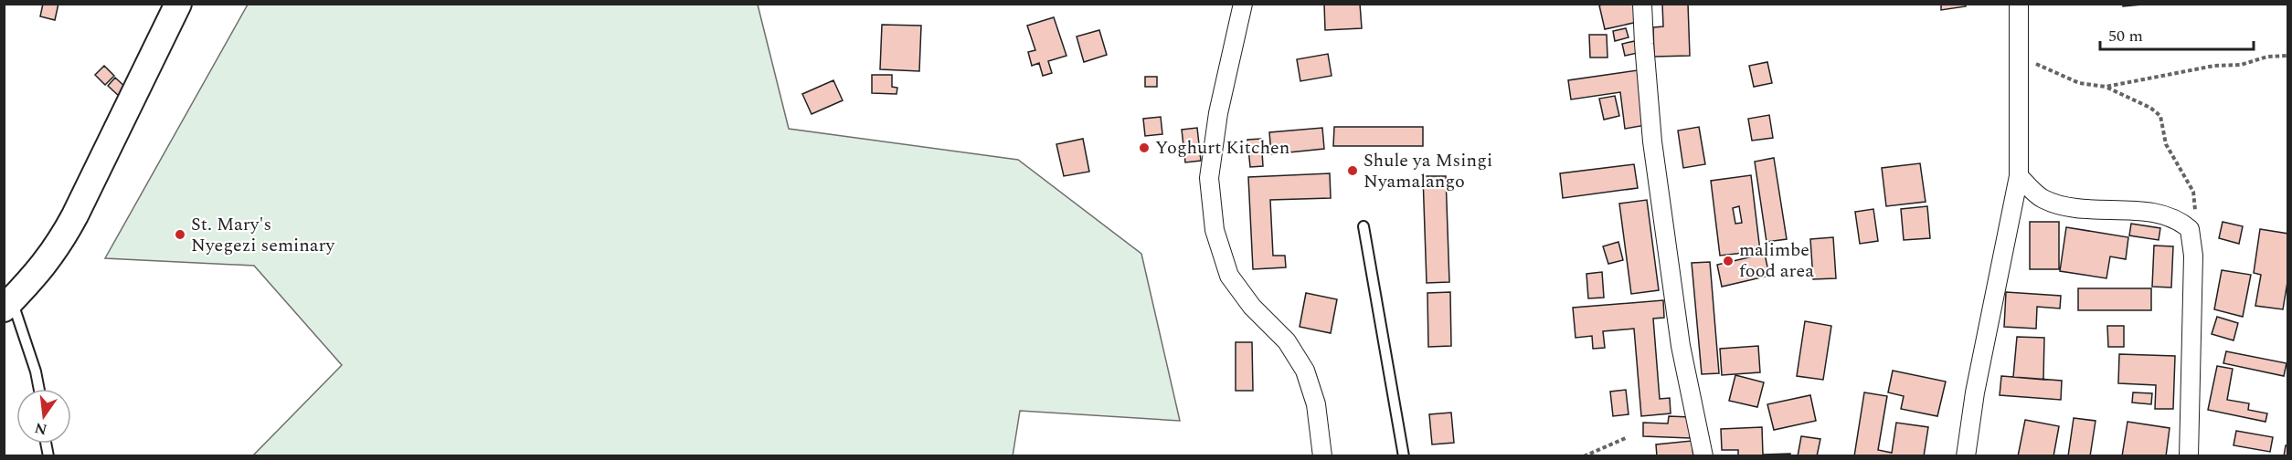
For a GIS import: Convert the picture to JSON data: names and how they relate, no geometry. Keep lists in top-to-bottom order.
{
  "places": [
    "Yoghurt Kitchen",
    "Shule ya Msingi Nyamalango",
    "St. Mary's Nyegezi seminary",
    "malimbe food area"
  ],
  "scale_bar": "50 m",
  "north": "bottom"
}
